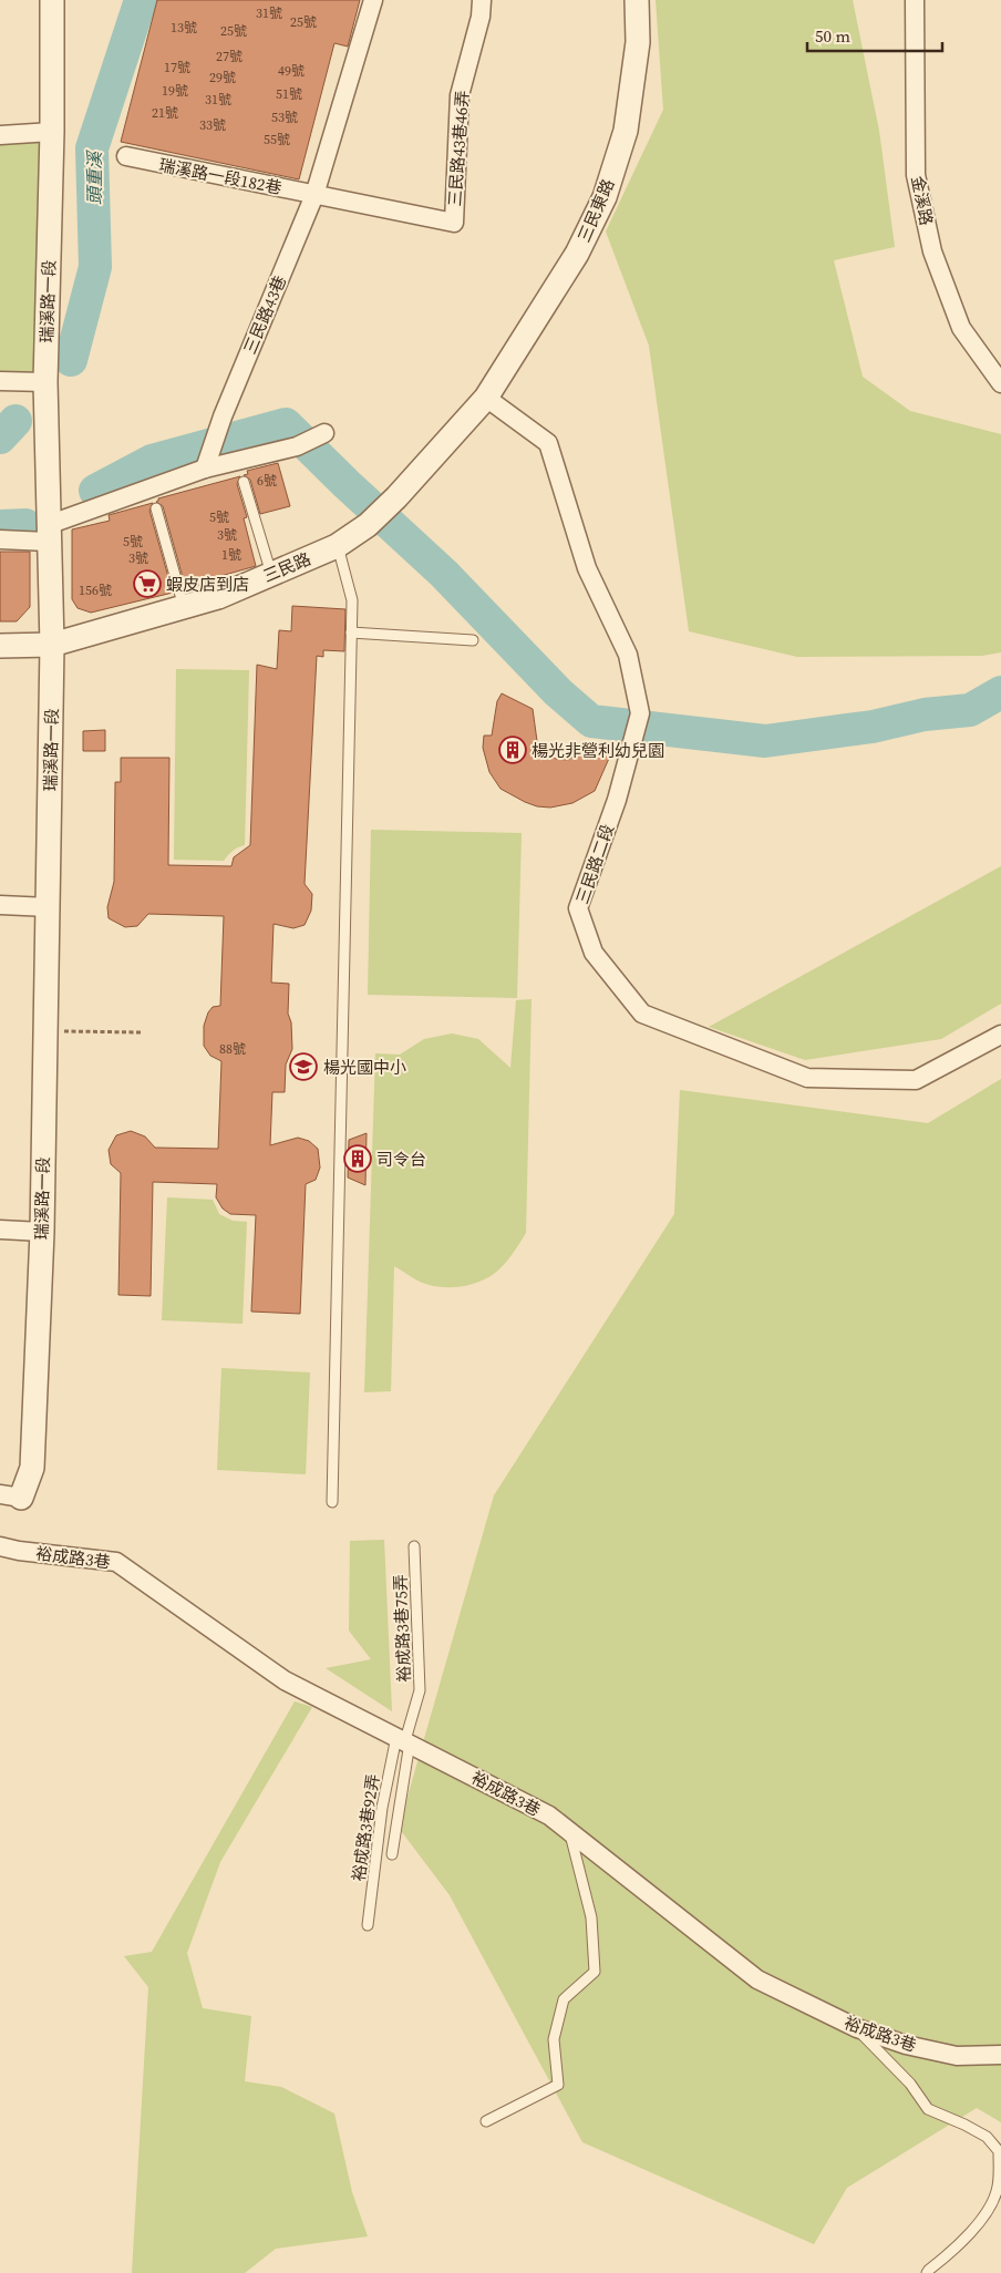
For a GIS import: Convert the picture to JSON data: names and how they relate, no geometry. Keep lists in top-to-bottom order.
{
  "streets": {
    "street": [
      "三民路43巷46弄",
      "瑞溪路一段182巷",
      "金溪路",
      "三民東路",
      "瑞溪路一段",
      "三民路43巷",
      "三民路",
      "三民路二段",
      "裕成路3巷"
    ],
    "lane": ["裕成路3巷75弄", "裕成路3巷92弄"]
  },
  "crossings": [
    ["三民路43巷46弄", "瑞溪路一段182巷"],
    ["三民路43巷46弄", "三民路43巷"],
    ["瑞溪路一段182巷", "三民路43巷"],
    ["三民東路", "三民路"],
    ["三民東路", "三民路二段"],
    ["瑞溪路一段", "三民路"],
    ["三民路", "三民路二段"],
    ["裕成路3巷", "裕成路3巷75弄"],
    ["裕成路3巷", "裕成路3巷92弄"],
    ["裕成路3巷75弄", "裕成路3巷92弄"]
  ],
  "water": ["頭重溪"],
  "places": {
    "supermarket": ["蝦皮店到店"],
    "building": ["楊光非營利幼兒園", "司令台"],
    "school or university": ["楊光國中小"]
  },
  "house_numbers": [
    "31號",
    "25號",
    "13號",
    "25號",
    "27號",
    "17號",
    "49號",
    "29號",
    "19號",
    "51號",
    "31號",
    "21號",
    "53號",
    "33號",
    "55號",
    "6號",
    "5號",
    "3號",
    "5號",
    "1號",
    "3號",
    "156號",
    "88號"
  ],
  "scale_bar": "50 m"
}
